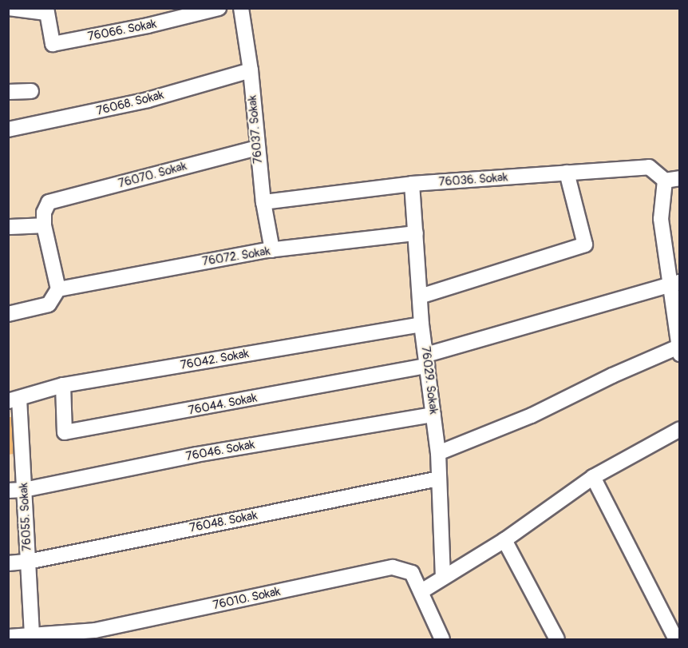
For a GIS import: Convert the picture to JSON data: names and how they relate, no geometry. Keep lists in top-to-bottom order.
{
  "streets": {
    "street": [
      "76066. Sokak",
      "76068. Sokak",
      "76037. Sokak",
      "76070. Sokak",
      "76036. Sokak",
      "76072. Sokak",
      "76042. Sokak",
      "76029. Sokak",
      "76044. Sokak",
      "76046. Sokak",
      "76055. Sokak",
      "76048. Sokak",
      "76010. Sokak"
    ]
  },
  "crossings": [
    ["76068. Sokak", "76037. Sokak"],
    ["76037. Sokak", "76070. Sokak"],
    ["76037. Sokak", "76036. Sokak"],
    ["76037. Sokak", "76072. Sokak"],
    ["76036. Sokak", "76029. Sokak"],
    ["76072. Sokak", "76029. Sokak"],
    ["76042. Sokak", "76029. Sokak"],
    ["76042. Sokak", "76044. Sokak"],
    ["76042. Sokak", "76055. Sokak"],
    ["76029. Sokak", "76044. Sokak"],
    ["76029. Sokak", "76046. Sokak"],
    ["76029. Sokak", "76048. Sokak"],
    ["76046. Sokak", "76055. Sokak"],
    ["76055. Sokak", "76048. Sokak"],
    ["76055. Sokak", "76010. Sokak"]
  ]
}
